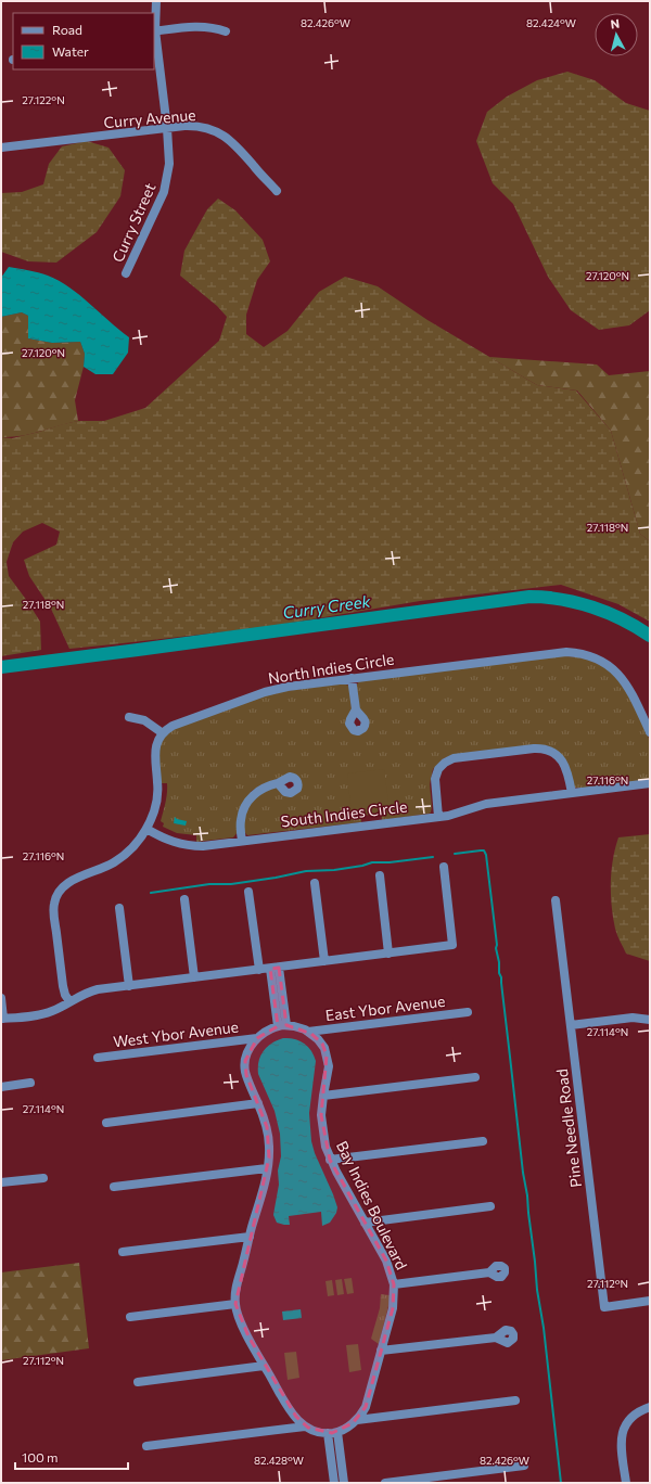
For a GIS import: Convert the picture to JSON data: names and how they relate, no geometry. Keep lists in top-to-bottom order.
{
  "streets": {
    "street": [
      "Curry Avenue",
      "Curry Street",
      "North Indies Circle",
      "South Indies Circle",
      "East Ybor Avenue",
      "West Ybor Avenue",
      "Pine Needle Road",
      "Bay Indies Boulevard"
    ]
  },
  "crossings": [
    ["Curry Avenue", "Curry Street"],
    ["East Ybor Avenue", "Bay Indies Boulevard"]
  ],
  "water": ["Curry Creek"],
  "legend": ["Road", "Water"],
  "scale_bar": "100 m",
  "north": "top",
  "coordinates": [
    "82.426°W",
    "82.424°W",
    "27.122°N",
    "27.120°N",
    "27.118°N",
    "27.116°N",
    "27.114°N",
    "27.112°N",
    "82.428°W"
  ]
}
